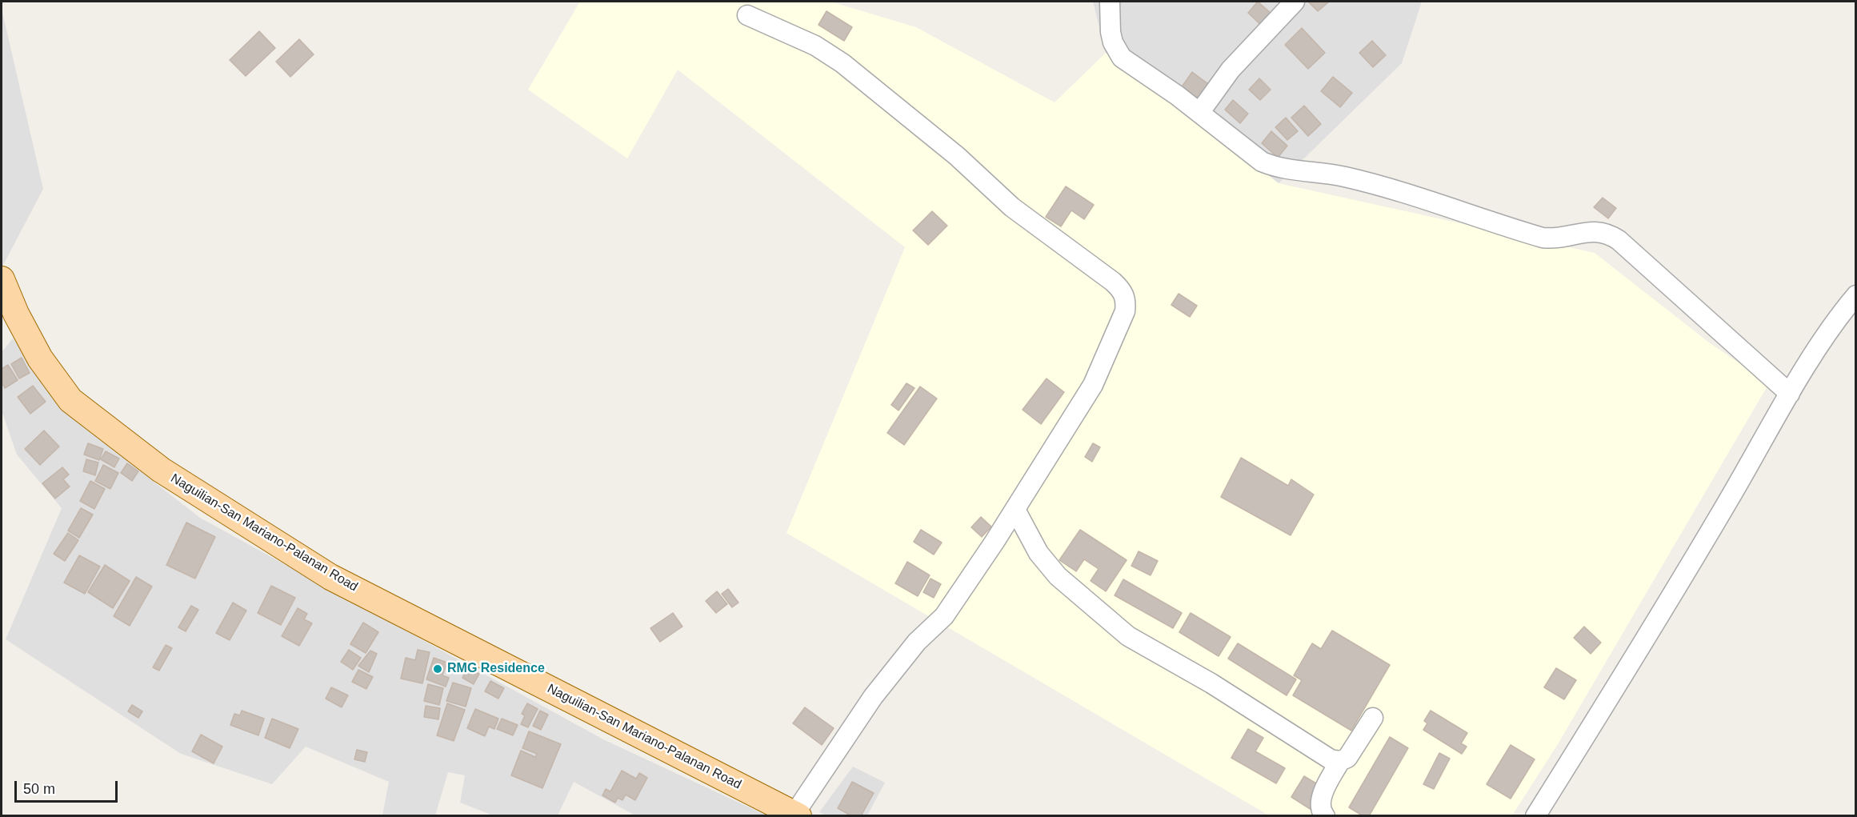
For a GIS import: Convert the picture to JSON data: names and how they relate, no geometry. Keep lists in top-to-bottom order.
{
  "streets": {
    "main road": ["Naguilian-San Mariano-Palanan Road"]
  },
  "places": ["RMG Residence"],
  "scale_bar": "50 m"
}
